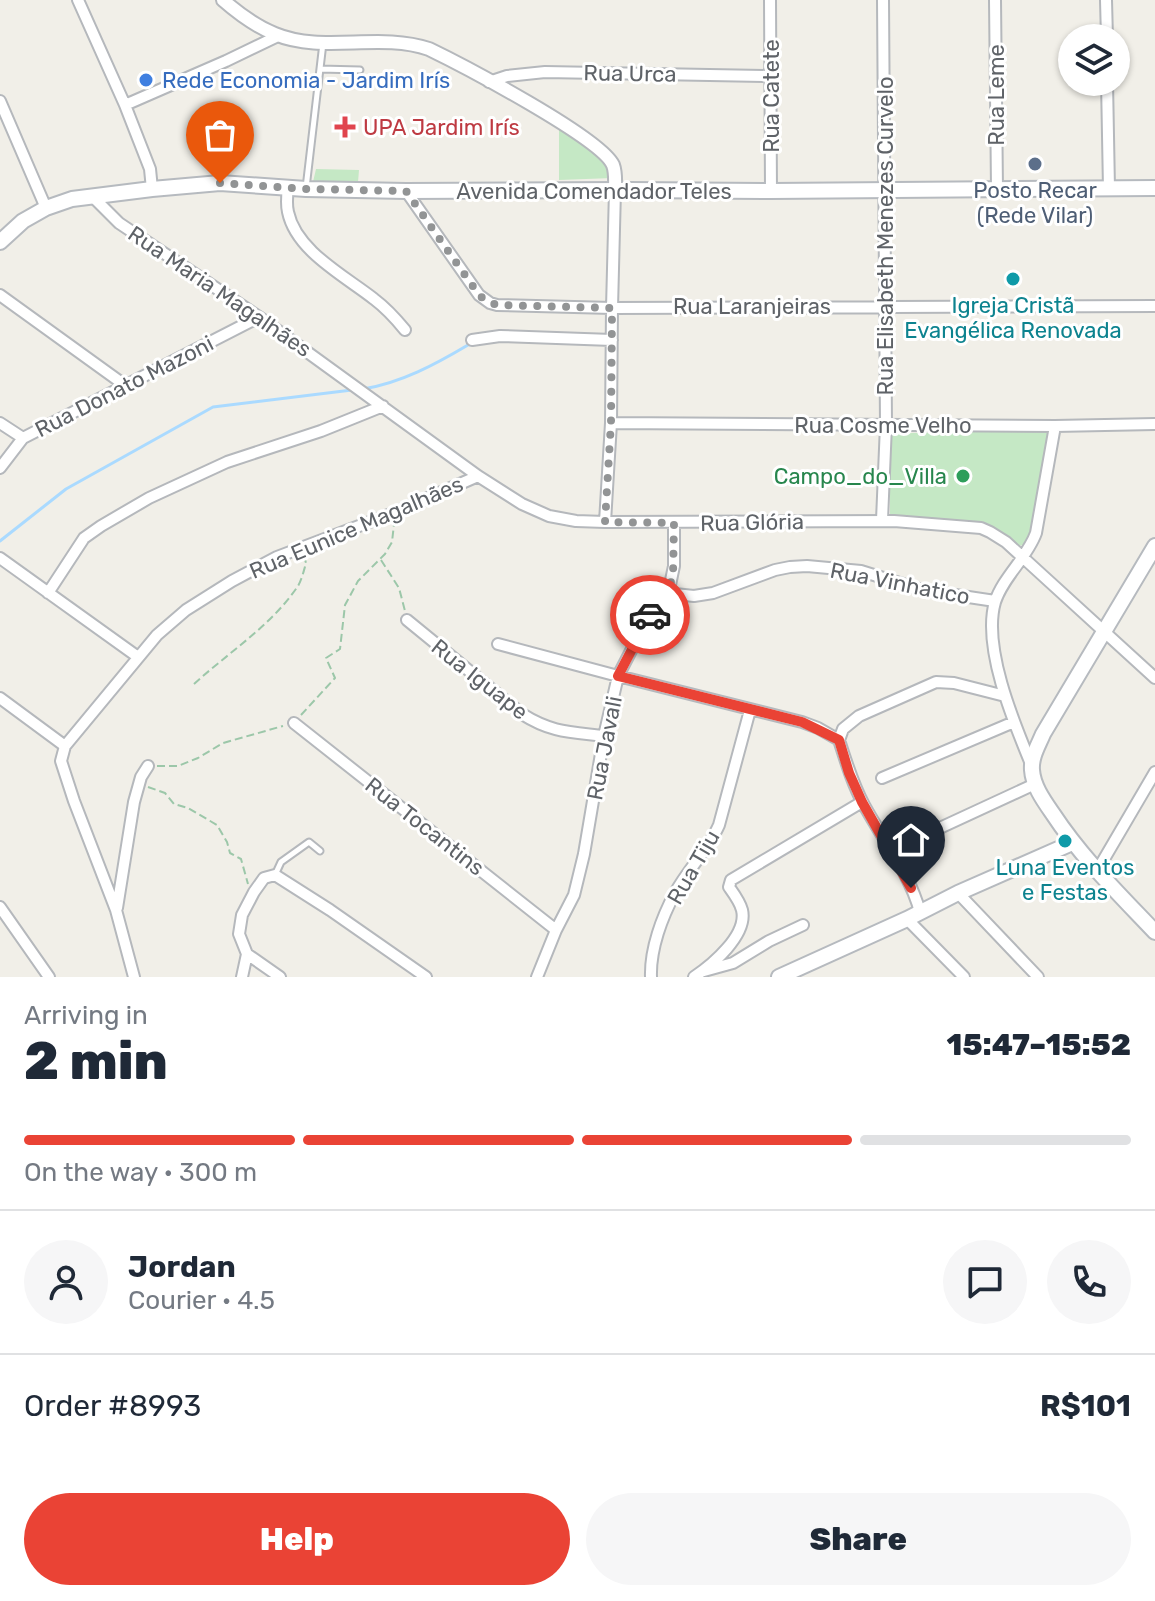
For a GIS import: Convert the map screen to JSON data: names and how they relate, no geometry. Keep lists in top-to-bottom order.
{
  "streets": {
    "main road": ["Avenida Comendador Teles"],
    "street": [
      "Rua Urca",
      "Rua Leme",
      "Rua Catete",
      "Rua Elisabeth Menezes Curvelo",
      "Rua Maria Magalhães",
      "Rua Laranjeiras",
      "Rua Donato Mazoni",
      "Rua Cosme Velho",
      "Rua Glória",
      "Rua Eunice Magalhães",
      "Rua Vinhatico",
      "Rua Iguape",
      "Rua Javali",
      "Rua Tocantins",
      "Rua Tiju"
    ]
  },
  "crossings": [
    ["Rua Urca", "Rua Catete"],
    ["Rua Leme", "Avenida Comendador Teles"],
    ["Rua Catete", "Avenida Comendador Teles"],
    ["Avenida Comendador Teles", "Rua Elisabeth Menezes Curvelo"],
    ["Avenida Comendador Teles", "Rua Maria Magalhães"],
    ["Avenida Comendador Teles", "Rua Laranjeiras"],
    ["Rua Elisabeth Menezes Curvelo", "Rua Laranjeiras"],
    ["Rua Elisabeth Menezes Curvelo", "Rua Cosme Velho"],
    ["Rua Elisabeth Menezes Curvelo", "Rua Glória"],
    ["Rua Maria Magalhães", "Rua Donato Mazoni"],
    ["Rua Maria Magalhães", "Rua Glória"],
    ["Rua Glória", "Rua Eunice Magalhães"],
    ["Rua Glória", "Rua Javali"],
    ["Rua Vinhatico", "Rua Javali"],
    ["Rua Iguape", "Rua Javali"],
    ["Rua Javali", "Rua Tocantins"]
  ],
  "places": {
    "other": [
      "Rede Economia - Jardim Irís",
      "Posto Recar (Rede Vilar)",
      "Igreja Cristã Evangélica Renovada",
      "Campo_do_Villa",
      "Luna Eventos e Festas"
    ],
    "health": ["UPA Jardim Irís"]
  },
  "page": {
    "heading": ["2 min", "Arriving in", "15:47–15:52"],
    "panel": [
      "Jordan",
      "Courier · 4.5",
      "Order #8993",
      "R$101"
    ],
    "bar": "On the way · 300 m",
    "buttons": ["Help", "Share"]
  }
}
